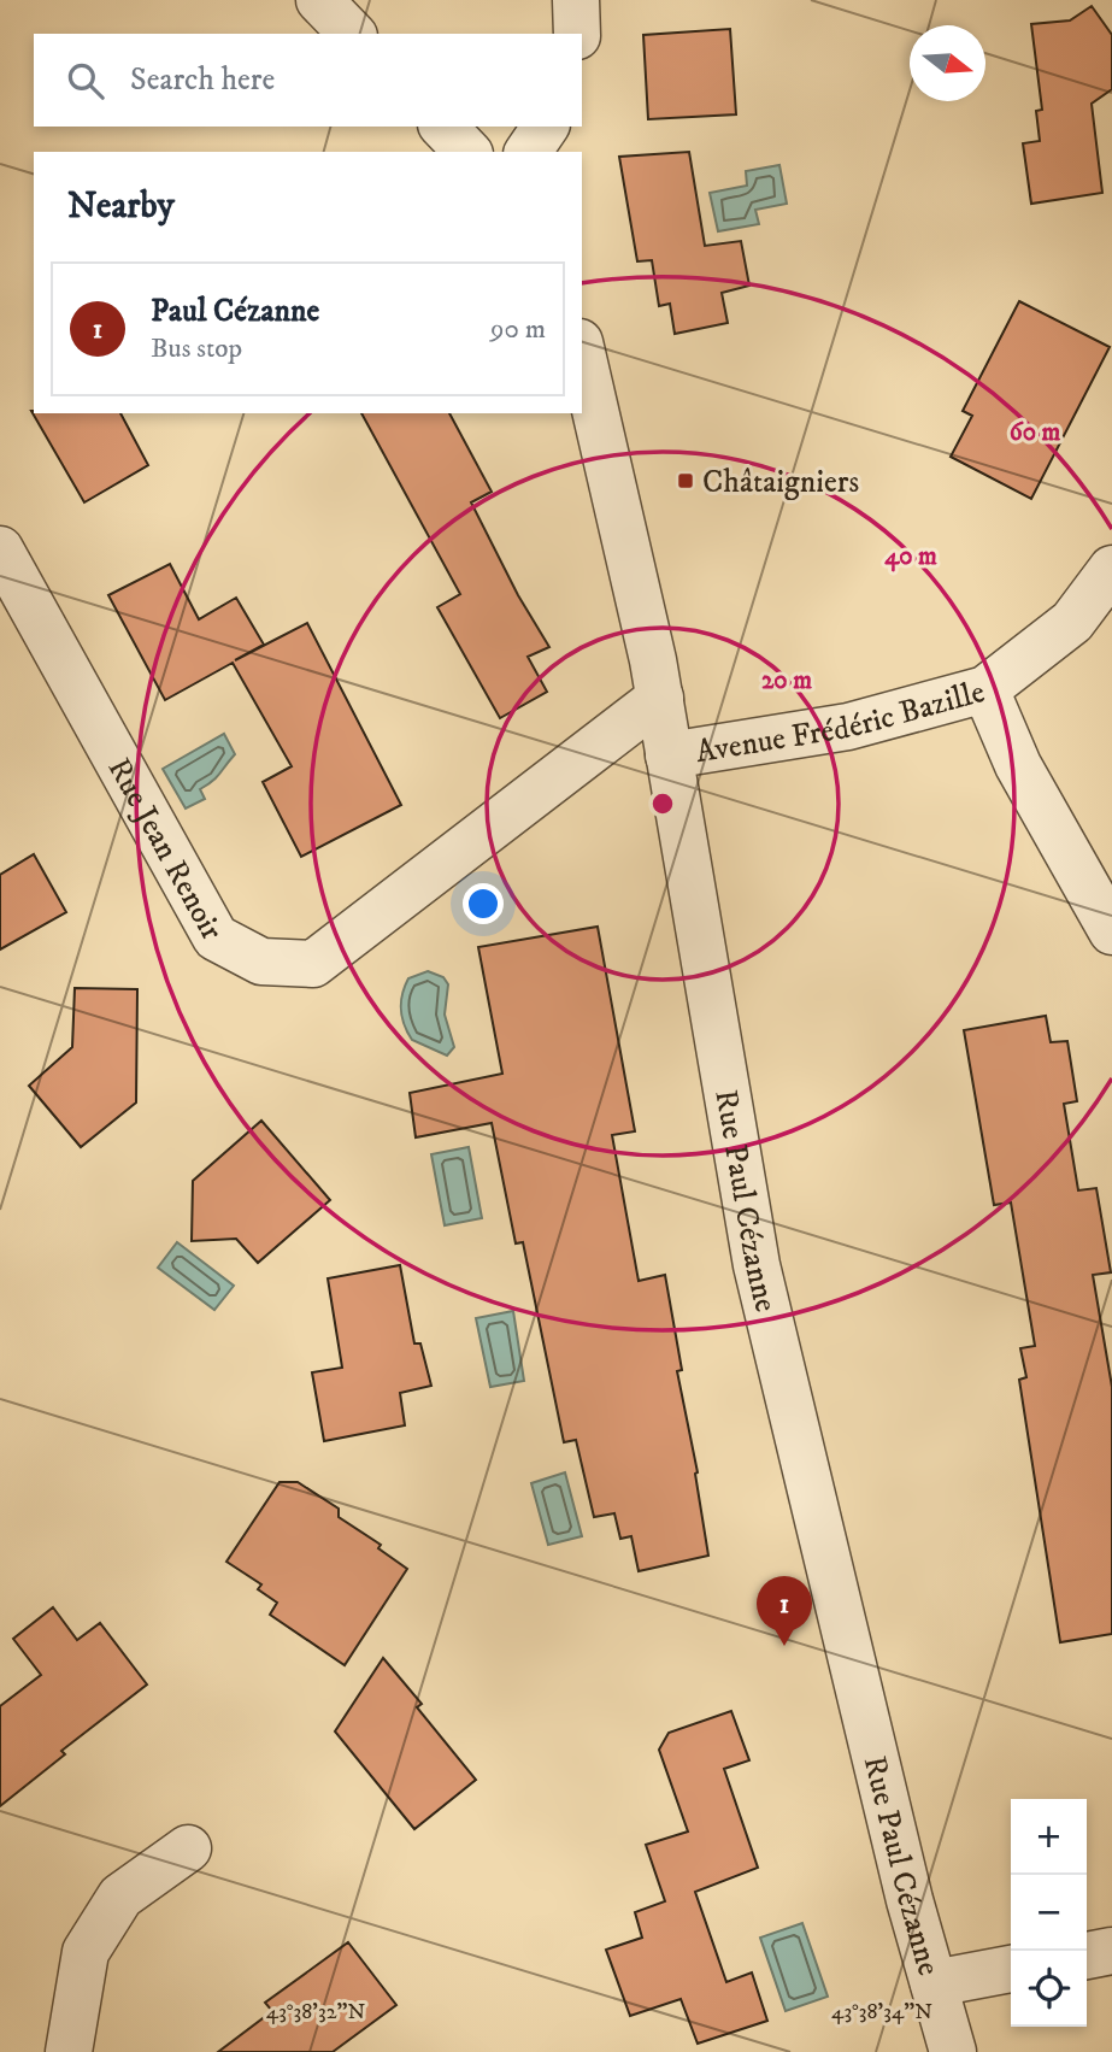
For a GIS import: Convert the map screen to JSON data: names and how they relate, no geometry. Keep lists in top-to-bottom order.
{
  "streets": {
    "street": ["Avenue Frédéric Bazille", "Rue Jean Renoir", "Rue Paul Cézanne"]
  },
  "crossings": [
    ["Avenue Frédéric Bazille", "Rue Paul Cézanne"],
    ["Rue Jean Renoir", "Rue Paul Cézanne"]
  ],
  "places": {
    "transit": ["Châtaigniers"]
  },
  "north": "right",
  "page": {
    "search": "Search here",
    "heading": "Nearby",
    "list": [
      {
        "mark": "1",
        "name": "Paul Cézanne",
        "note": "Bus stop",
        "value": "90 m"
      }
    ],
    "pins": "1",
    "map_buttons": ["+", "−"]
  },
  "coordinates": ["43°38'32\"N", "43°38'34\"N"],
  "rings": ["60 m", "40 m", "20 m"]
}
